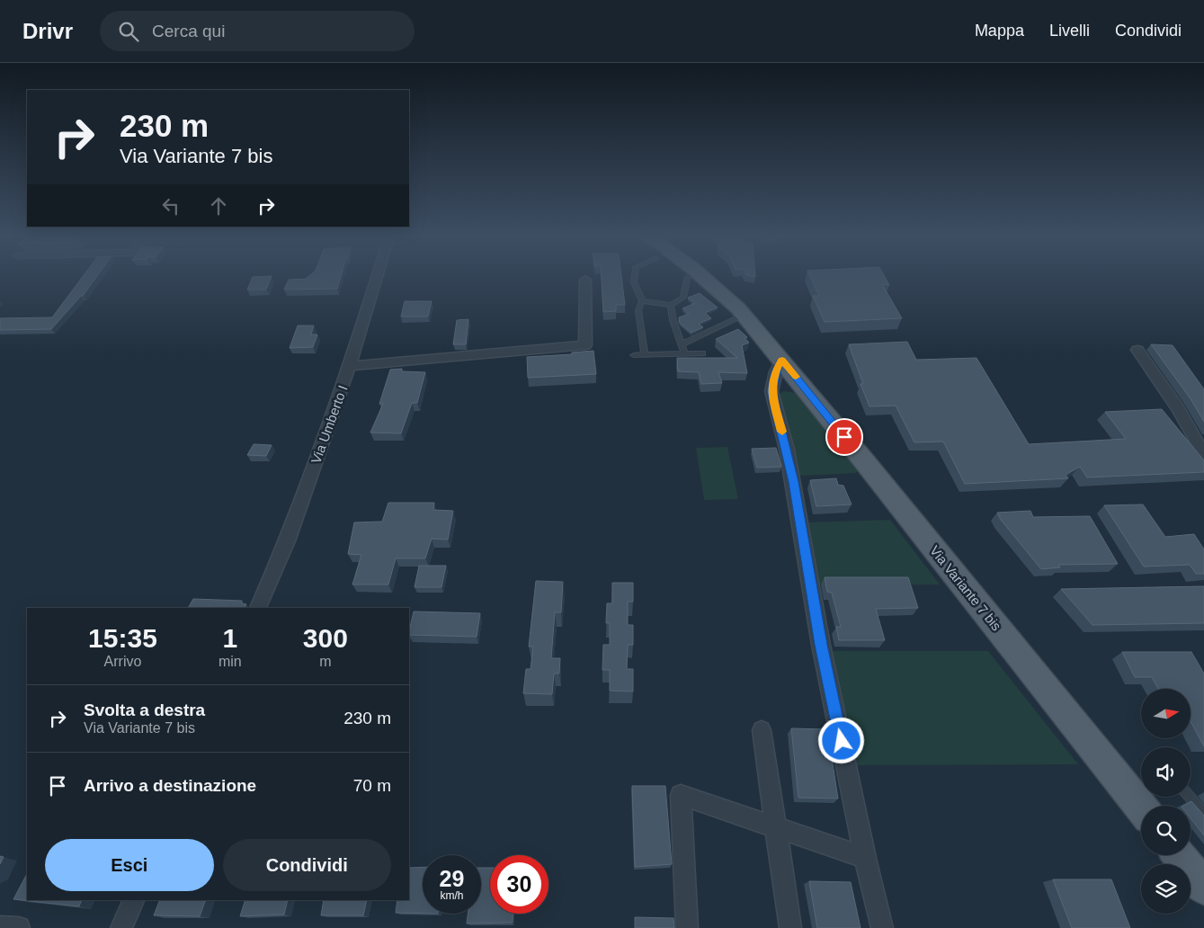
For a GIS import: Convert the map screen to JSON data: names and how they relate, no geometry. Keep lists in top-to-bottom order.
{
  "streets": {
    "main road": ["Via Variante 7 bis"],
    "street": ["Via Umberto I"]
  },
  "north": "right",
  "page": {
    "header": "Drivr",
    "search": "Cerca qui",
    "nav": ["Mappa", "Livelli", "Condividi"],
    "turn": ["230 m", "Via Variante 7 bis"],
    "eta": [
      "15:35",
      "Arrivo",
      "1",
      "min",
      "300",
      "m"
    ],
    "list": [
      {
        "name": "Svolta a destra",
        "note": "Via Variante 7 bis",
        "value": "230 m"
      },
      {
        "name": "Arrivo a destinazione",
        "value": "70 m"
      }
    ],
    "buttons": ["Esci", "Condividi"],
    "speed": "29 km/h",
    "limit": "30"
  }
}
